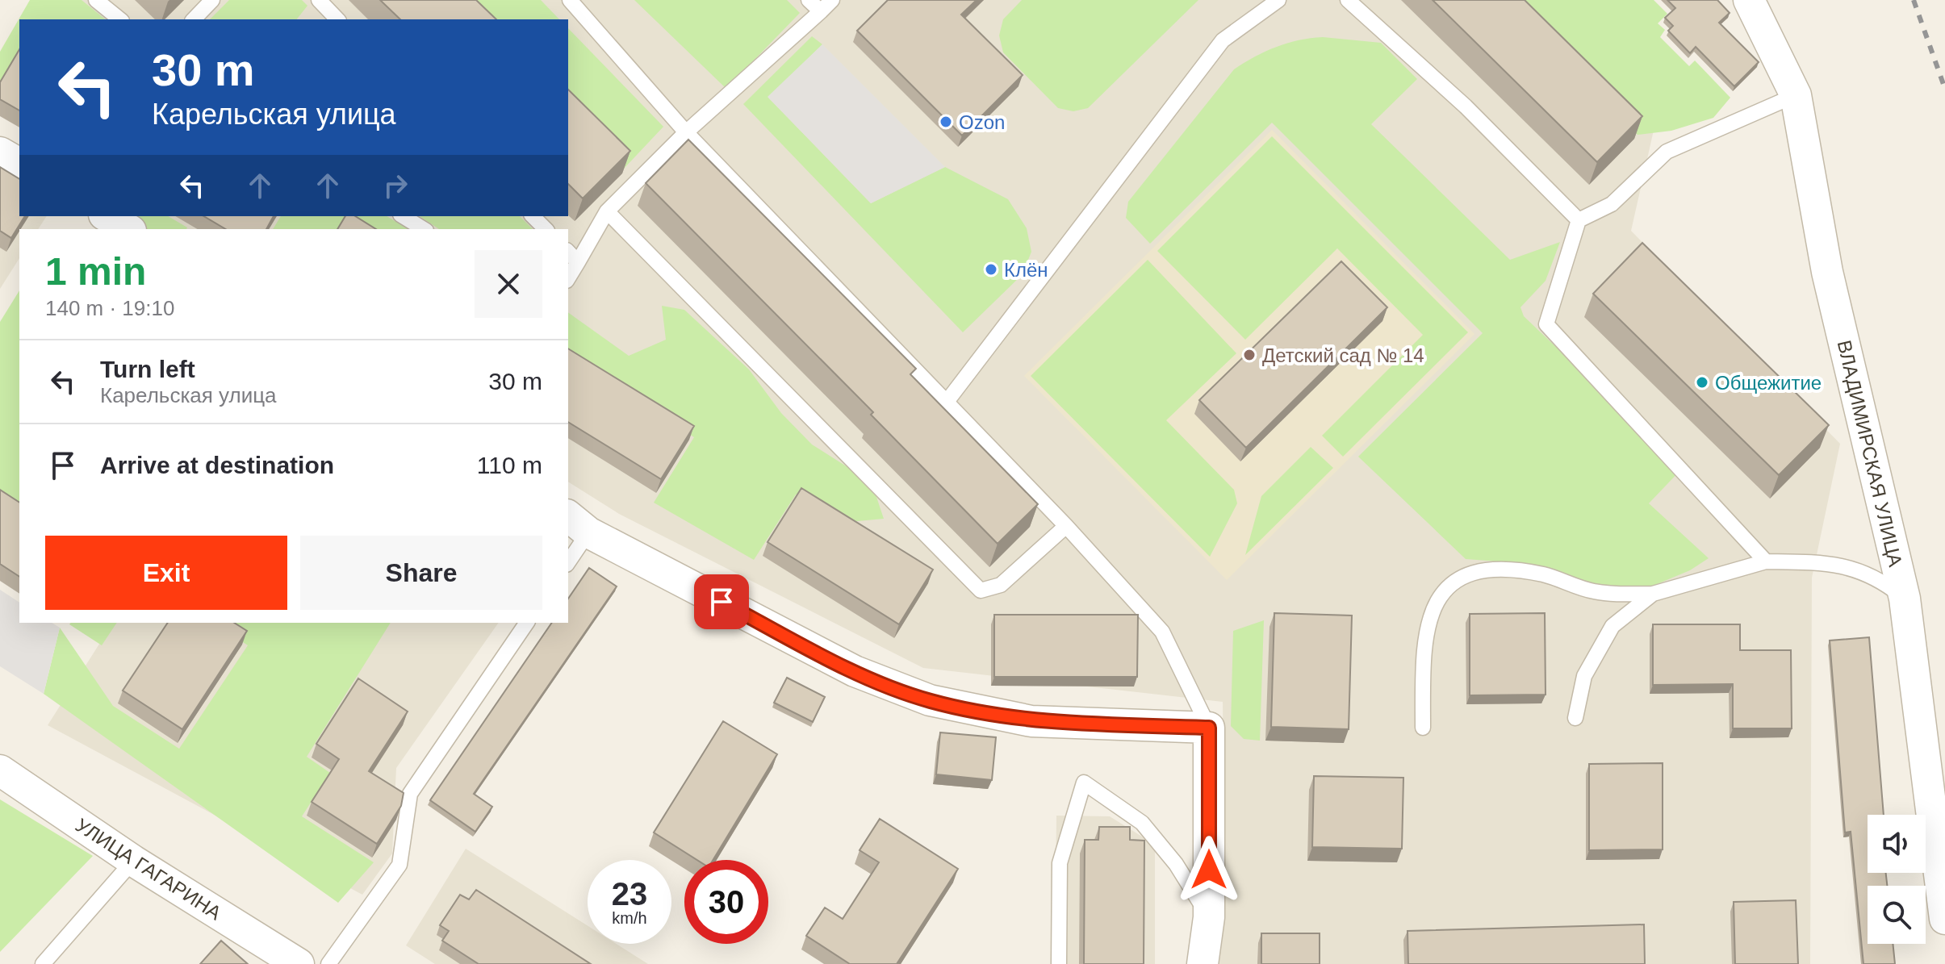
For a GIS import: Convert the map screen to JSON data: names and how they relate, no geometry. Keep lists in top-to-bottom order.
{
  "streets": {
    "street": ["ВЛАДИМИРСКАЯ УЛИЦА", "УЛИЦА ГАГАРИНА"]
  },
  "places": [
    "Ozon",
    "Клён",
    "Детский сад № 14",
    "Общежитие"
  ],
  "page": {
    "turn": ["30 m", "Карельская улица"],
    "heading": ["1 min", "140 m · 19:10"],
    "list": [
      {
        "name": "Turn left",
        "note": "Карельская улица",
        "value": "30 m"
      },
      {
        "name": "Arrive at destination",
        "value": "110 m"
      }
    ],
    "buttons": ["Exit", "Share"],
    "speed": "23 km/h",
    "limit": "30"
  }
}
